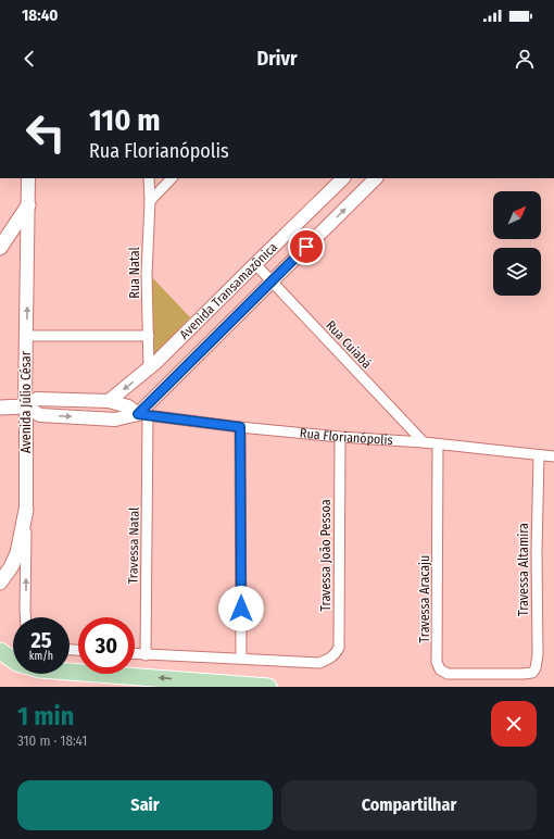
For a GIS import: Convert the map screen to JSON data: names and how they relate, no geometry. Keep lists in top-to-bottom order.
{
  "streets": {
    "street": [
      "Rua Natal",
      "Avenida Transamazônica",
      "Rua Cuiabá",
      "Avenida Júlio César",
      "Rua Florianópolis",
      "Travessa Natal",
      "Travessa João Pessoa",
      "Travessa Altamira",
      "Travessa Aracaju"
    ]
  },
  "crossings": [
    ["Rua Natal", "Avenida Transamazônica"],
    ["Avenida Transamazônica", "Rua Cuiabá"],
    ["Avenida Transamazônica", "Rua Florianópolis"],
    ["Avenida Transamazônica", "Travessa Natal"],
    ["Rua Cuiabá", "Rua Florianópolis"],
    ["Avenida Júlio César", "Rua Florianópolis"],
    ["Rua Florianópolis", "Travessa Natal"],
    ["Rua Florianópolis", "Travessa João Pessoa"],
    ["Rua Florianópolis", "Travessa Altamira"],
    ["Rua Florianópolis", "Travessa Aracaju"],
    ["Travessa Altamira", "Travessa Aracaju"]
  ],
  "one_way": ["Avenida Júlio César"],
  "north": "top right",
  "page": {
    "status": "18:40",
    "header": "Drivr",
    "turn": ["110 m", "Rua Florianópolis"],
    "speed": "25 km/h",
    "limit": "30",
    "heading": ["1 min", "310 m · 18:41"],
    "buttons": ["Sair", "Compartilhar"]
  }
}
